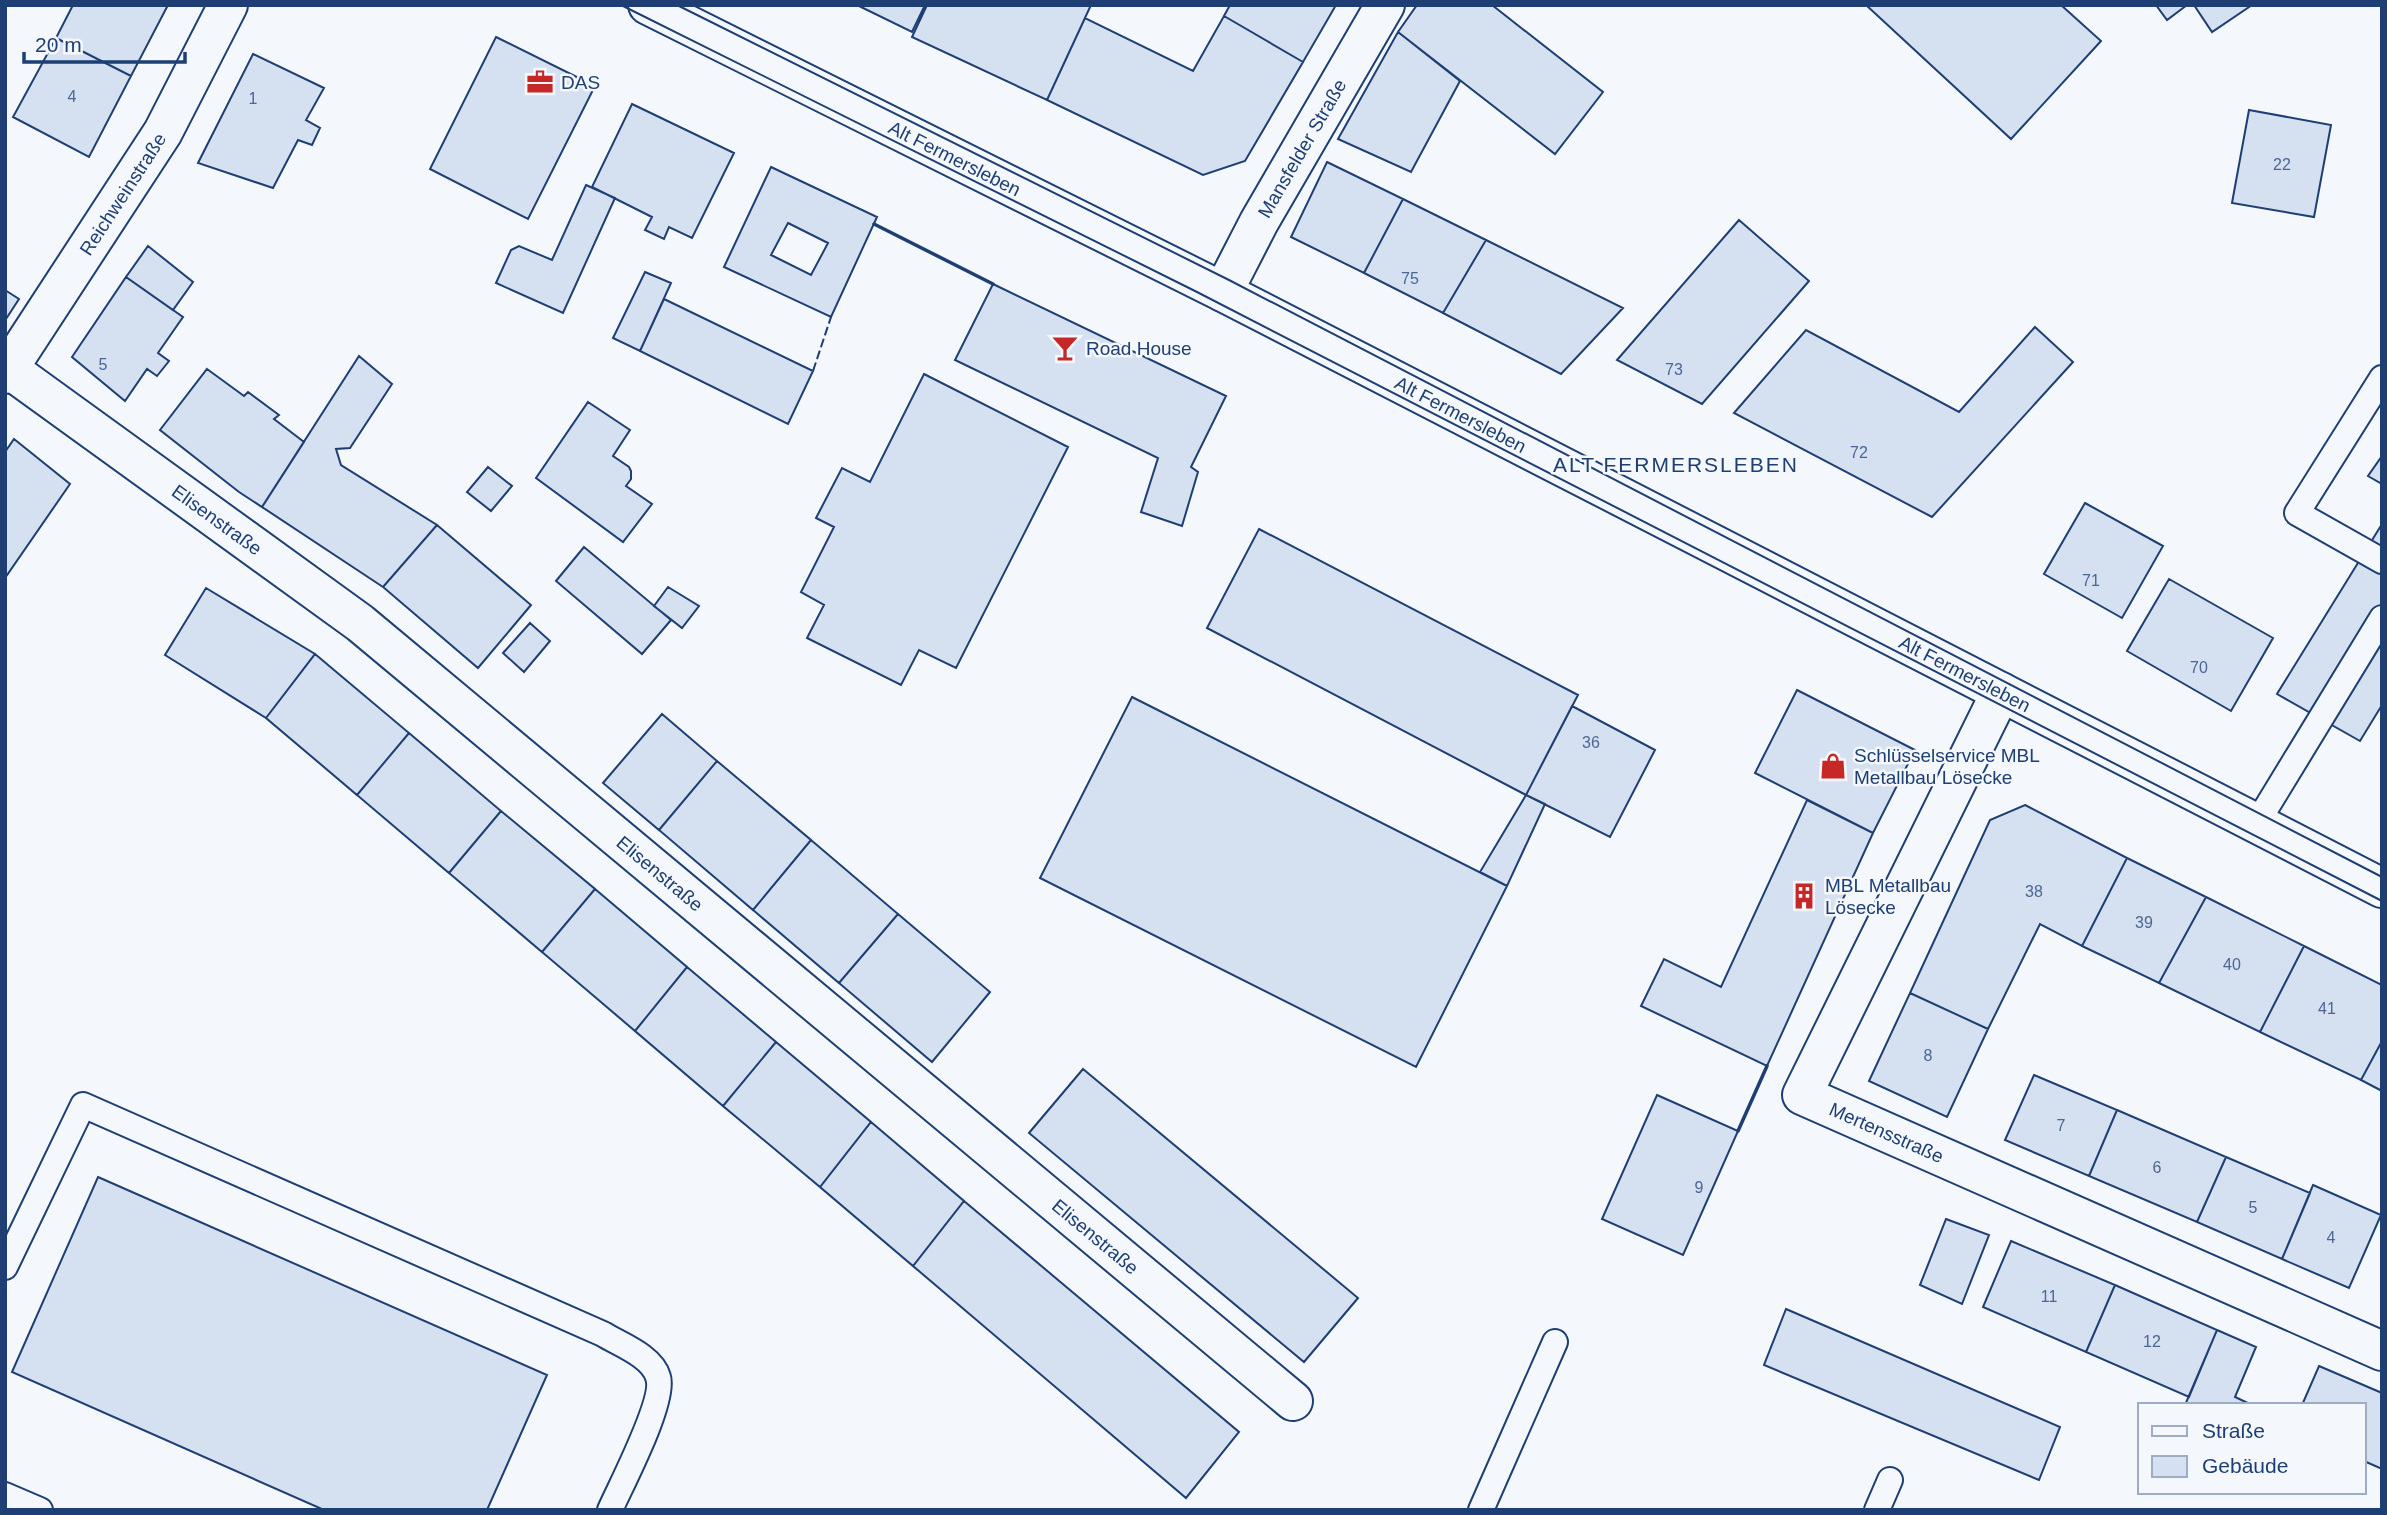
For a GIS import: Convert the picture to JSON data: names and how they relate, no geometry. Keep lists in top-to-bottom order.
{
  "streets": {
    "street": [
      "Mansfelder Straße",
      "Alt Fermersleben",
      "Reichweinstraße",
      "Elisenstraße",
      "Mertensstraße"
    ]
  },
  "crossings": [
    ["Mansfelder Straße", "Alt Fermersleben"],
    ["Alt Fermersleben", "Mertensstraße"],
    ["Reichweinstraße", "Elisenstraße"]
  ],
  "districts": ["ALT FERMERSLEBEN"],
  "places": {
    "office": ["DAS"],
    "bar": ["Road House"],
    "shop": ["Schlüsselservice MBL Metallbau Lösecke"],
    "building": ["MBL Metallbau Lösecke"]
  },
  "house_numbers": [
    "4",
    "1",
    "22",
    "75",
    "5",
    "73",
    "72",
    "71",
    "70",
    "36",
    "38",
    "39",
    "40",
    "41",
    "8",
    "7",
    "6",
    "9",
    "5",
    "4",
    "11",
    "12"
  ],
  "legend": ["Straße", "Gebäude"],
  "scale_bar": "20 m"
}
